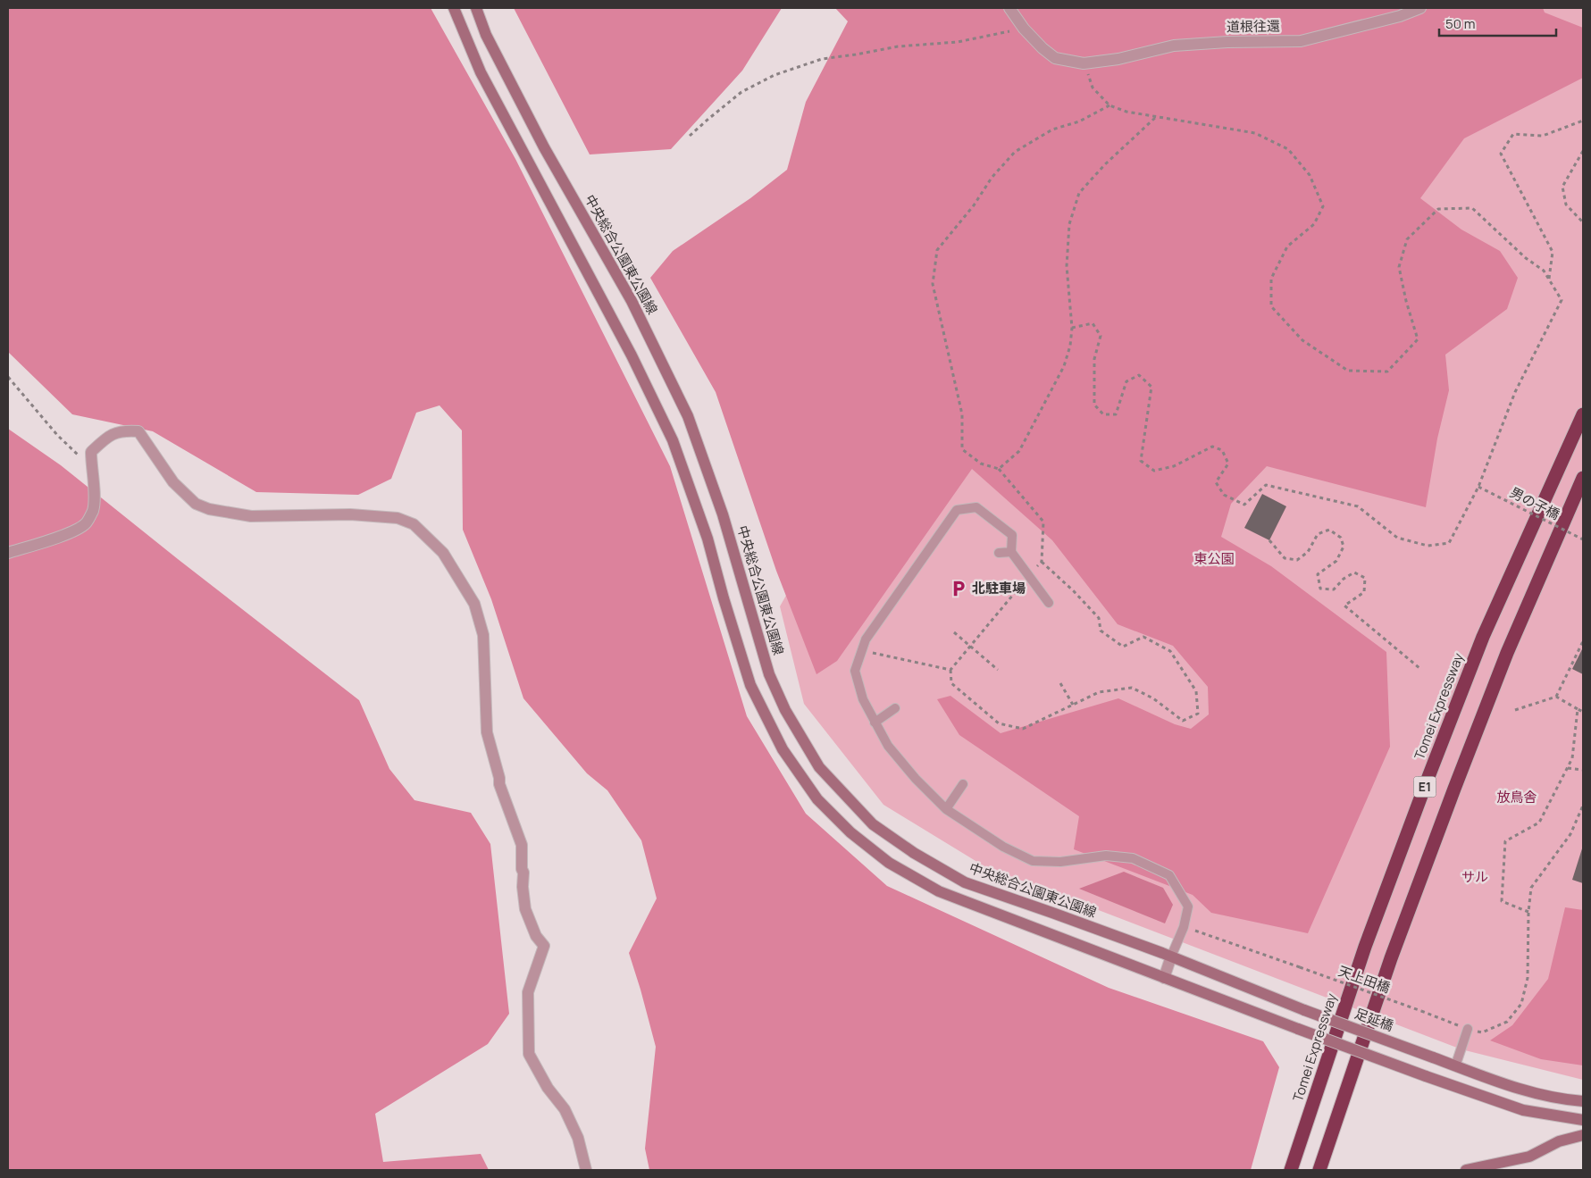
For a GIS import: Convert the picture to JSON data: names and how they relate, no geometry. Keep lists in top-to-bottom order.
{
  "streets": {
    "highway": ["Tomei Expressway", "E1"],
    "street": ["道根往還", "中央総合公園東公園線", "足延橋"],
    "path": ["男の子橋", "天上田橋"]
  },
  "crossings": [
    ["中央総合公園東公園線", "足延橋"]
  ],
  "parks": ["東公園", "放鳥舎", "サル"],
  "places": {
    "parking": ["北駐車場"]
  },
  "scale_bar": "50 m"
}
